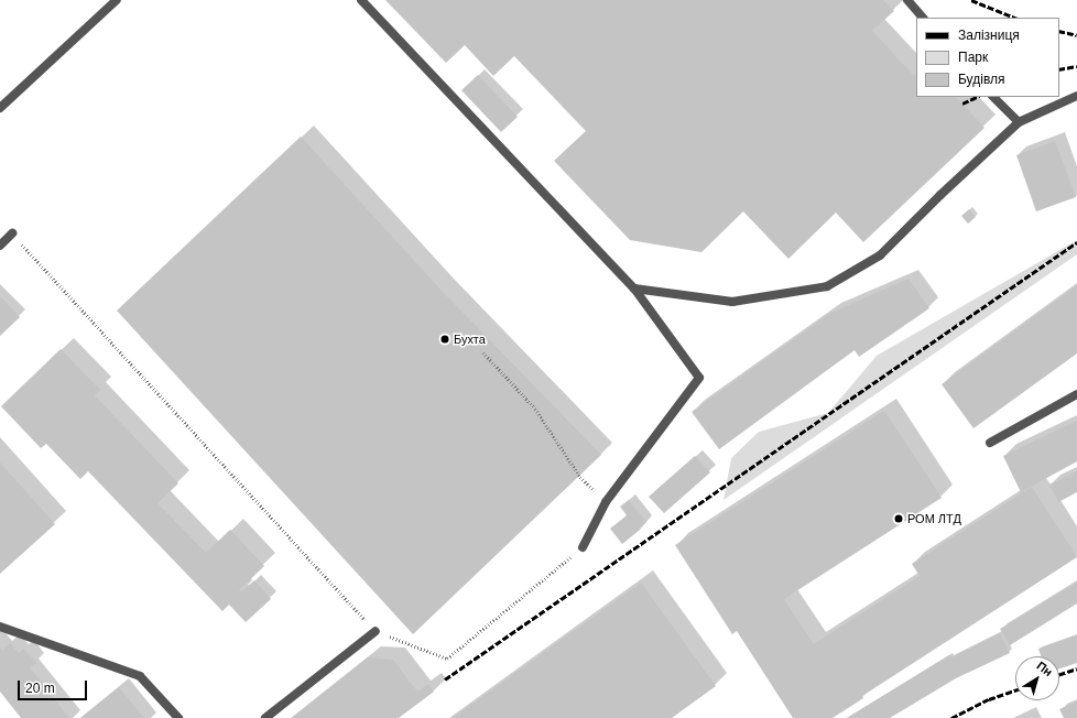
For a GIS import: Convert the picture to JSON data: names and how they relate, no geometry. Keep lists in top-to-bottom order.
{
  "places": ["Бухта", "РОМ ЛТД"],
  "legend": ["Залізниця", "Парк", "Будівля"],
  "scale_bar": "20 m",
  "north": "top right"
}
